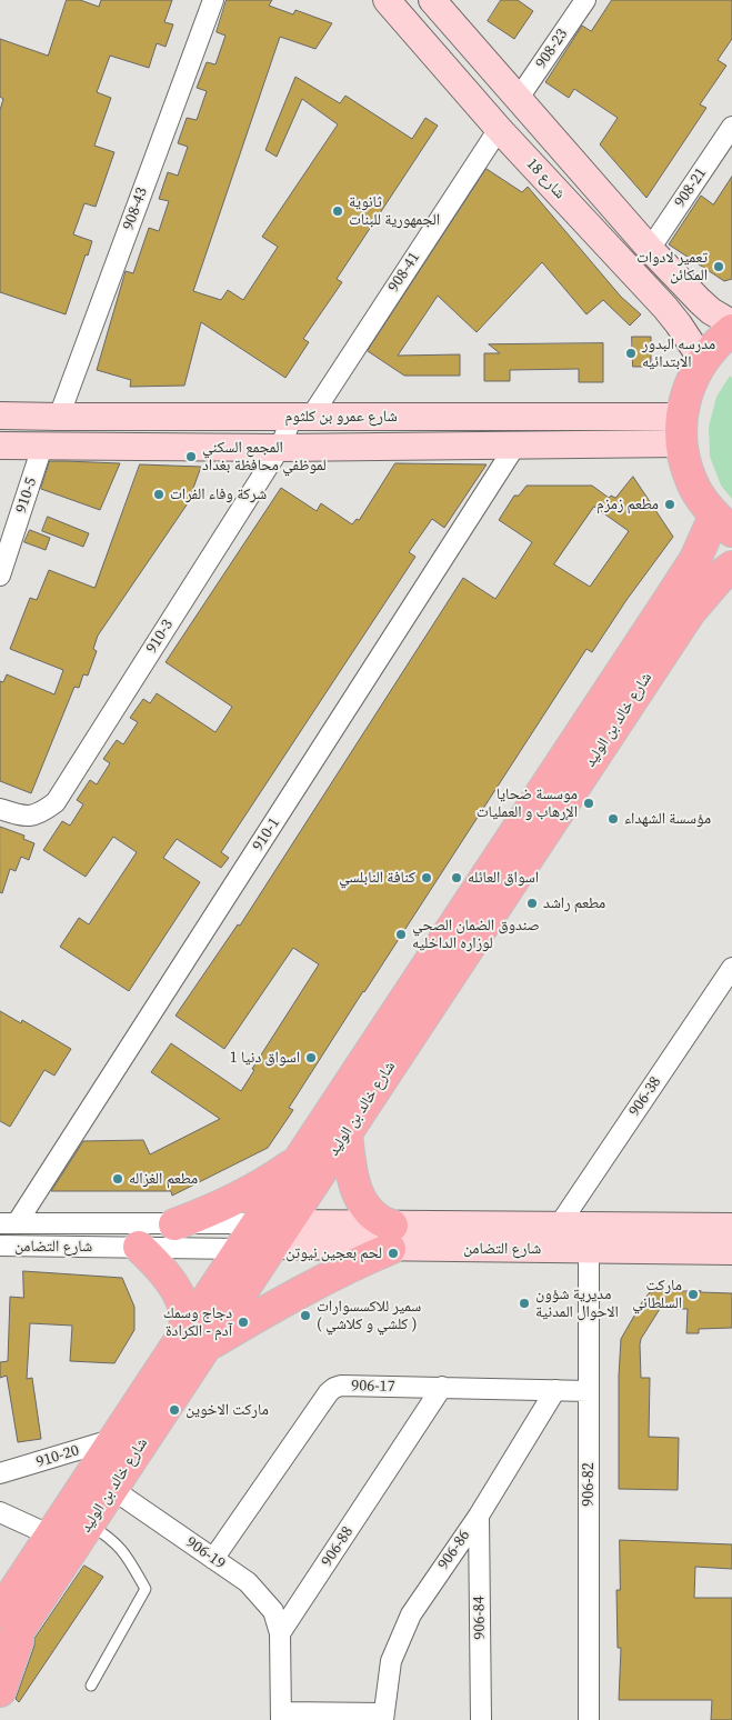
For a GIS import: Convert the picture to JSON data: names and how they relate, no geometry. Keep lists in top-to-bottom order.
{
  "streets": {
    "main road": ["شارع خالد بن الوليد"],
    "street": [
      "908-23",
      "شارع 18",
      "908-21",
      "908-43",
      "908-41",
      "شارع عمرو بن كلثوم",
      "910-5",
      "910-3",
      "910-1",
      "906-38",
      "شارع التضامن",
      "906-17",
      "910-20",
      "906-82",
      "906-88",
      "906-86",
      "906-19",
      "906-84"
    ]
  },
  "crossings": [
    ["908-23", "شارع 18"],
    ["شارع 18", "908-21"],
    ["شارع 18", "908-41"],
    ["908-43", "شارع عمرو بن كلثوم"],
    ["908-41", "شارع عمرو بن كلثوم"],
    ["908-41", "910-3"],
    ["شارع عمرو بن كلثوم", "910-5"],
    ["شارع عمرو بن كلثوم", "910-3"],
    ["شارع عمرو بن كلثوم", "910-1"],
    ["شارع خالد بن الوليد", "شارع التضامن"],
    ["شارع خالد بن الوليد", "910-20"],
    ["شارع خالد بن الوليد", "906-19"],
    ["910-1", "شارع التضامن"],
    ["906-38", "شارع التضامن"],
    ["شارع التضامن", "906-82"],
    ["906-17", "906-82"],
    ["906-17", "906-88"],
    ["906-17", "906-86"],
    ["906-17", "906-19"],
    ["906-88", "906-19"],
    ["906-86", "906-84"]
  ],
  "places": [
    "ثانوية الجمهورية للبنات",
    "تعمير لادوات المكائن",
    "مدرسه البدور الابتدائيه",
    "المجمع السكني لموظفي محافظة بغداد",
    "شركة وفاء الفرات",
    "مطعم زمزم",
    "موسسة ضحايا الإرهاب و العمليات",
    "مؤسسة الشهداء",
    "كنافة النابلسي",
    "اسواق العائله",
    "مطعم راشد",
    "صندوق الضمان الصحي لوزاره الداخليه",
    "اسواق دنيا 1",
    "مطعم الغزاله",
    "لحم بعجين نيوتن",
    "ماركت السلطاني",
    "مديرية شؤون الاحوال المدنية",
    "سمير للاكسسوارات ( كلشي و كلاشي )",
    "دجاج وسمك آدم - الكرادة",
    "ماركت الاخوين"
  ]
}
